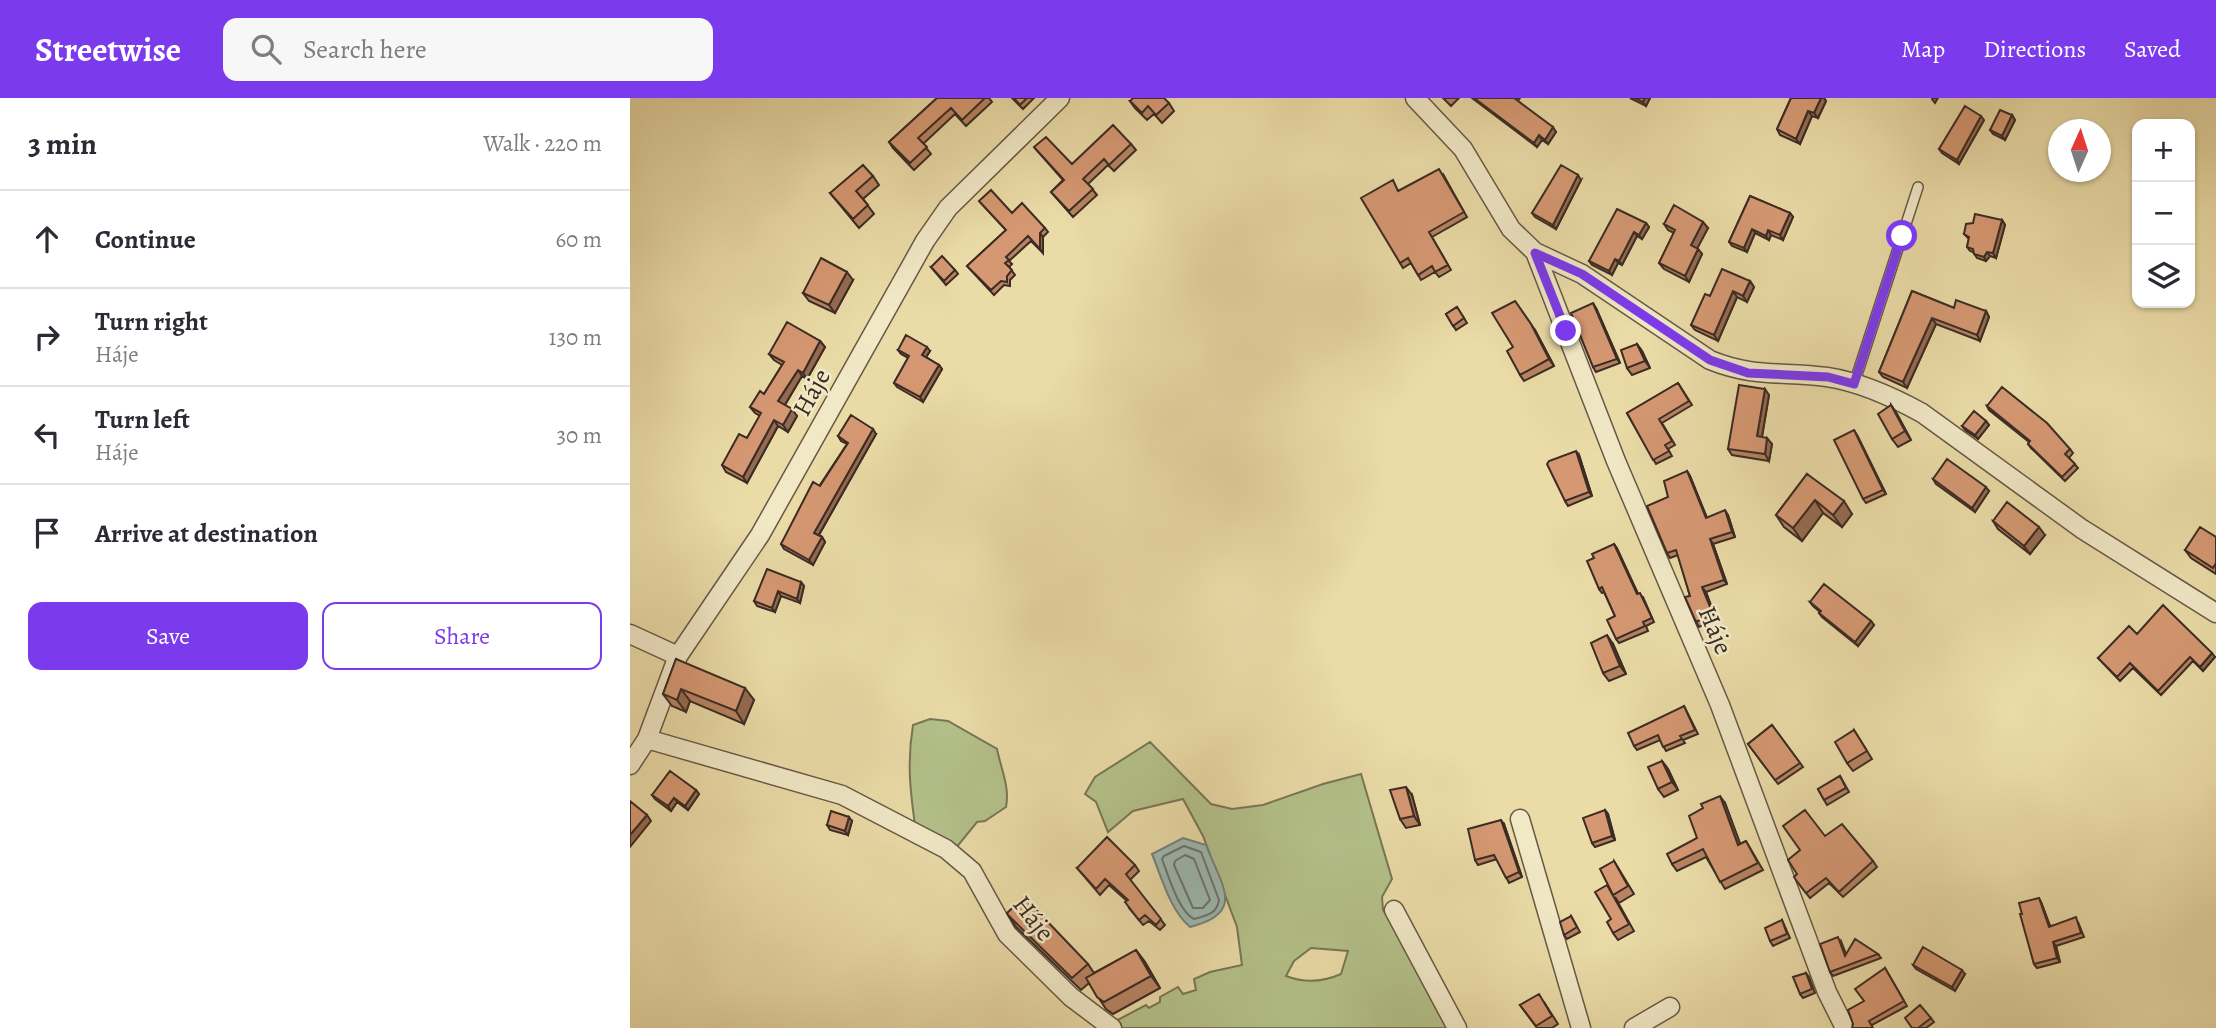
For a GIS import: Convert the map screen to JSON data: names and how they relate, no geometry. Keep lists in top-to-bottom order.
{
  "streets": {
    "street": ["Háje"]
  },
  "north": "top",
  "page": {
    "header": "Streetwise",
    "search": "Search here",
    "nav": ["Map", "Directions", "Saved"],
    "heading": ["3 min", "Walk · 220 m"],
    "map_buttons": ["+", "−"],
    "list": [
      ["Continue", "60 m"],
      ["Turn right", "Háje", "130 m"],
      ["Turn left", "Háje", "30 m"],
      "Arrive at destination"
    ],
    "buttons": ["Save", "Share"]
  }
}
